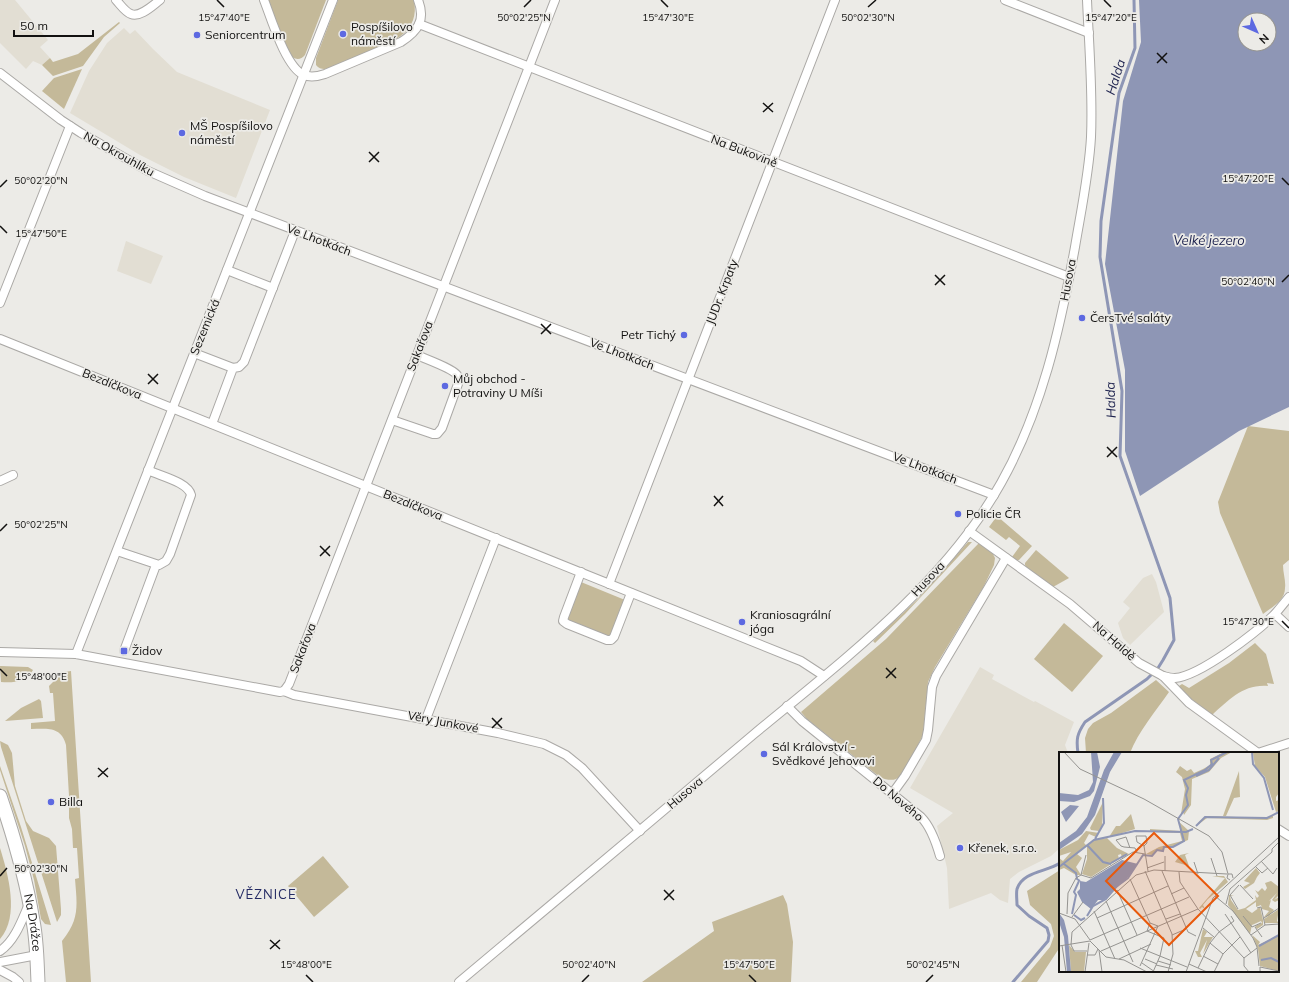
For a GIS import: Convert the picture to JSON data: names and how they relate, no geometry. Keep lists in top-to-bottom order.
{
  "streets": {
    "main road": ["Na Drážce"],
    "street": [
      "Na Bukovině",
      "Na Okrouhlíku",
      "Ve Lhotkách",
      "Husova",
      "JUDr. Krpaty",
      "Sezemická",
      "Sakařova",
      "Bezdíčkova",
      "Na Haldě",
      "Věry Junkové",
      "Do Nového"
    ]
  },
  "crossings": [
    ["Na Bukovině", "Husova"],
    ["Na Bukovině", "JUDr. Krpaty"],
    ["Na Bukovině", "Sakařova"],
    ["Na Okrouhlíku", "Ve Lhotkách"],
    ["Na Okrouhlíku", "Sezemická"],
    ["Ve Lhotkách", "Husova"],
    ["Ve Lhotkách", "JUDr. Krpaty"],
    ["Ve Lhotkách", "Sezemická"],
    ["Ve Lhotkách", "Sakařova"],
    ["Husova", "Bezdíčkova"],
    ["Husova", "Na Haldě"],
    ["Husova", "Věry Junkové"],
    ["Husova", "Do Nového"],
    ["JUDr. Krpaty", "Bezdíčkova"],
    ["Sezemická", "Bezdíčkova"],
    ["Sezemická", "Věry Junkové"],
    ["Sakařova", "Bezdíčkova"],
    ["Sakařova", "Věry Junkové"]
  ],
  "districts": ["VĚZNICE"],
  "water": ["Halda", "Velké jezero"],
  "places": {
    "other": [
      "Pospíšilovo náměstí",
      "Seniorcentrum",
      "MŠ Pospíšilovo náměstí",
      "ČersTvé saláty",
      "Petr Tichý",
      "Můj obchod - Potraviny U Míši",
      "Policie ČR",
      "Kraniosagrální jóga",
      "Sál Království - Svědkové Jehovovi",
      "Billa",
      "Křenek, s.r.o."
    ],
    "transit": ["Židov"]
  },
  "scale_bar": "50 m",
  "north": "bottom right",
  "coordinates": [
    "15°47'40\"E",
    "50°02'25\"N",
    "15°47'30\"E",
    "50°02'30\"N",
    "15°47'20\"E",
    "50°02'20\"N",
    "15°47'50\"E",
    "50°02'40\"N",
    "15°48'00\"E",
    "50°02'45\"N"
  ]
}
